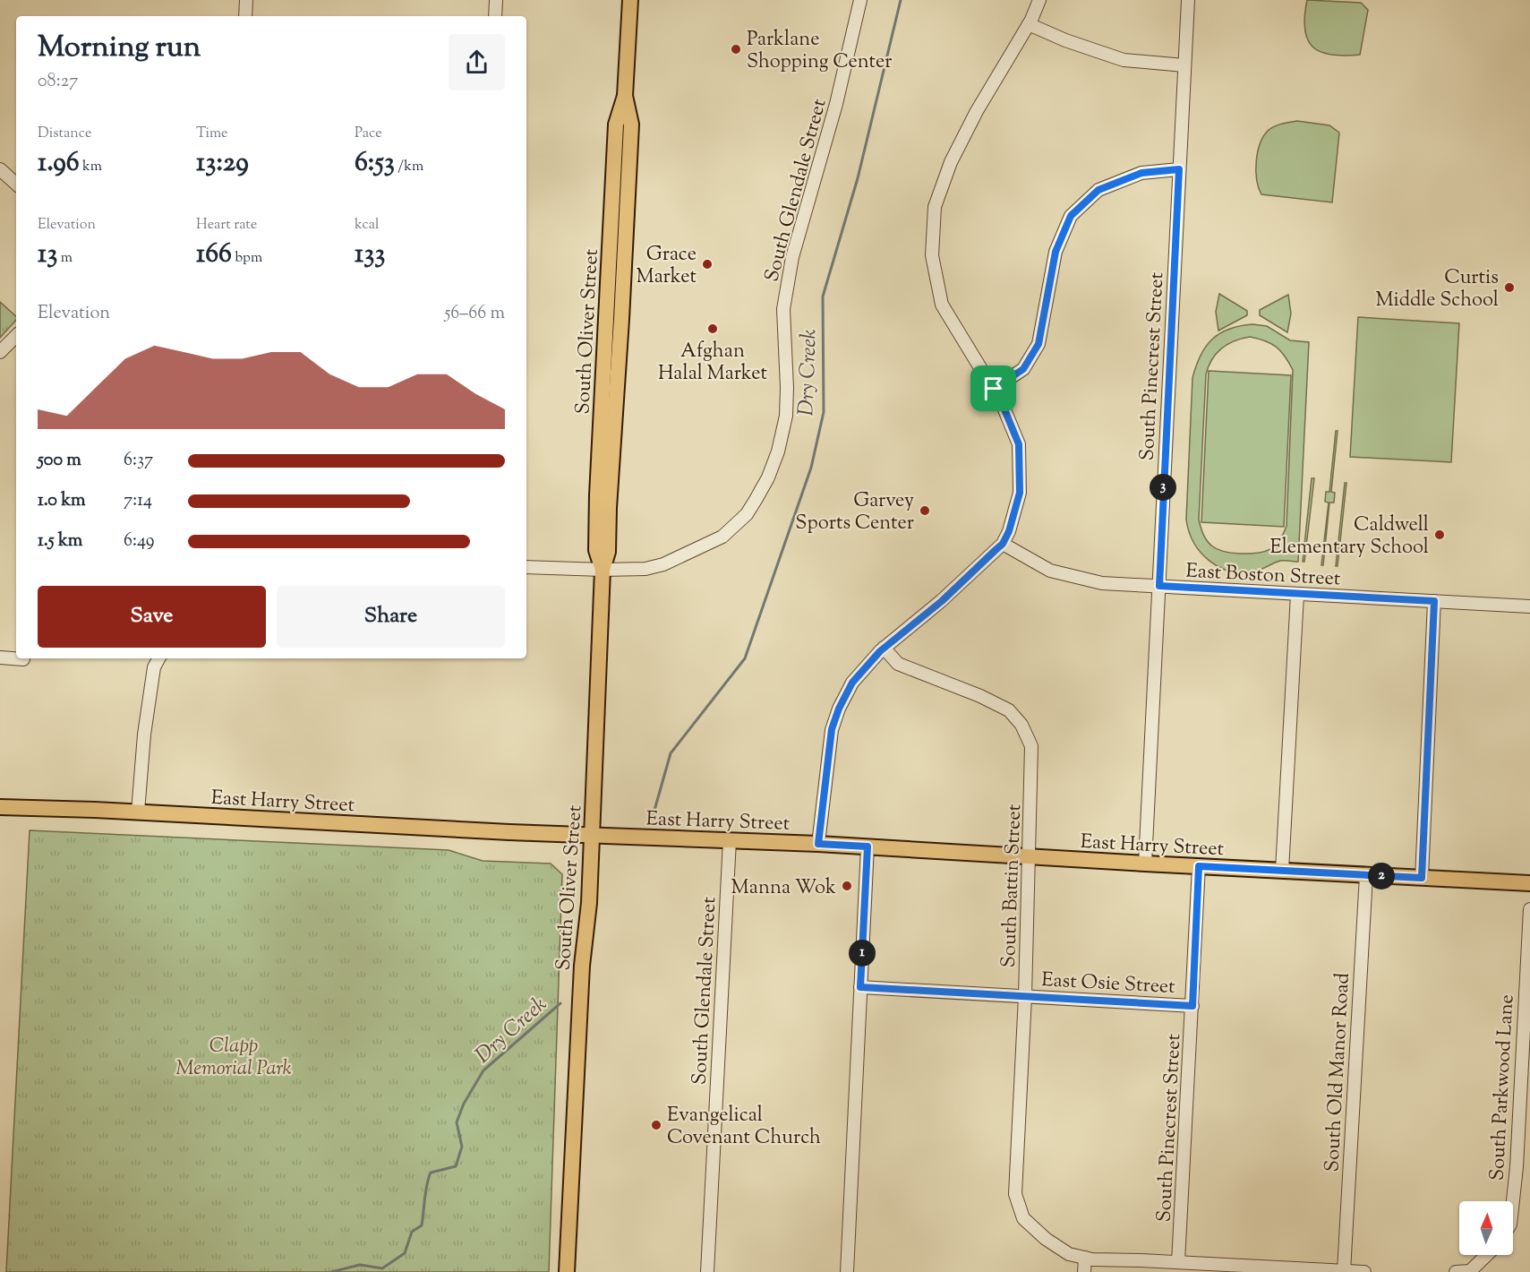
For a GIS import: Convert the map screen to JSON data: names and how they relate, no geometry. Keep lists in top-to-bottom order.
{
  "streets": {
    "main road": ["South Oliver Street", "East Harry Street"],
    "street": [
      "South Glendale Street",
      "South Pinecrest Street",
      "East Boston Street",
      "South Battin Street",
      "East Osie Street",
      "South Old Manor Road",
      "South Parkwood Lane"
    ]
  },
  "crossings": [
    ["South Glendale Street", "South Oliver Street"],
    ["South Glendale Street", "East Harry Street"],
    ["South Oliver Street", "East Harry Street"],
    ["South Pinecrest Street", "East Boston Street"],
    ["South Pinecrest Street", "East Harry Street"],
    ["South Pinecrest Street", "South Battin Street"],
    ["South Pinecrest Street", "East Osie Street"],
    ["East Harry Street", "South Battin Street"],
    ["East Harry Street", "South Old Manor Road"],
    ["South Battin Street", "East Osie Street"],
    ["South Battin Street", "South Old Manor Road"]
  ],
  "water": ["Dry Creek"],
  "parks": ["Clapp Memorial Park"],
  "places": [
    "Parklane Shopping Center",
    "Grace Market",
    "Curtis Middle School",
    "Afghan Halal Market",
    "Garvey Sports Center",
    "Caldwell Elementary School",
    "Manna Wok",
    "Evangelical Covenant Church"
  ],
  "north": "top",
  "page": {
    "heading": ["Morning run", "08:27"],
    "stats": [
      ["Distance", "1.96 km"],
      ["Time", "13:29"],
      ["Pace", "6:53 /km"],
      ["Elevation", "13 m"],
      ["Heart rate", "166 bpm"],
      ["kcal", "133"]
    ],
    "chart": ["Elevation", "56–66 m"],
    "list": [
      {
        "name": "500 m",
        "note": "6:37"
      },
      {
        "name": "1.0 km",
        "note": "7:14"
      },
      {
        "name": "1.5 km",
        "note": "6:49"
      }
    ],
    "pins": ["3", "2", "1"],
    "buttons": ["Save", "Share"]
  }
}
